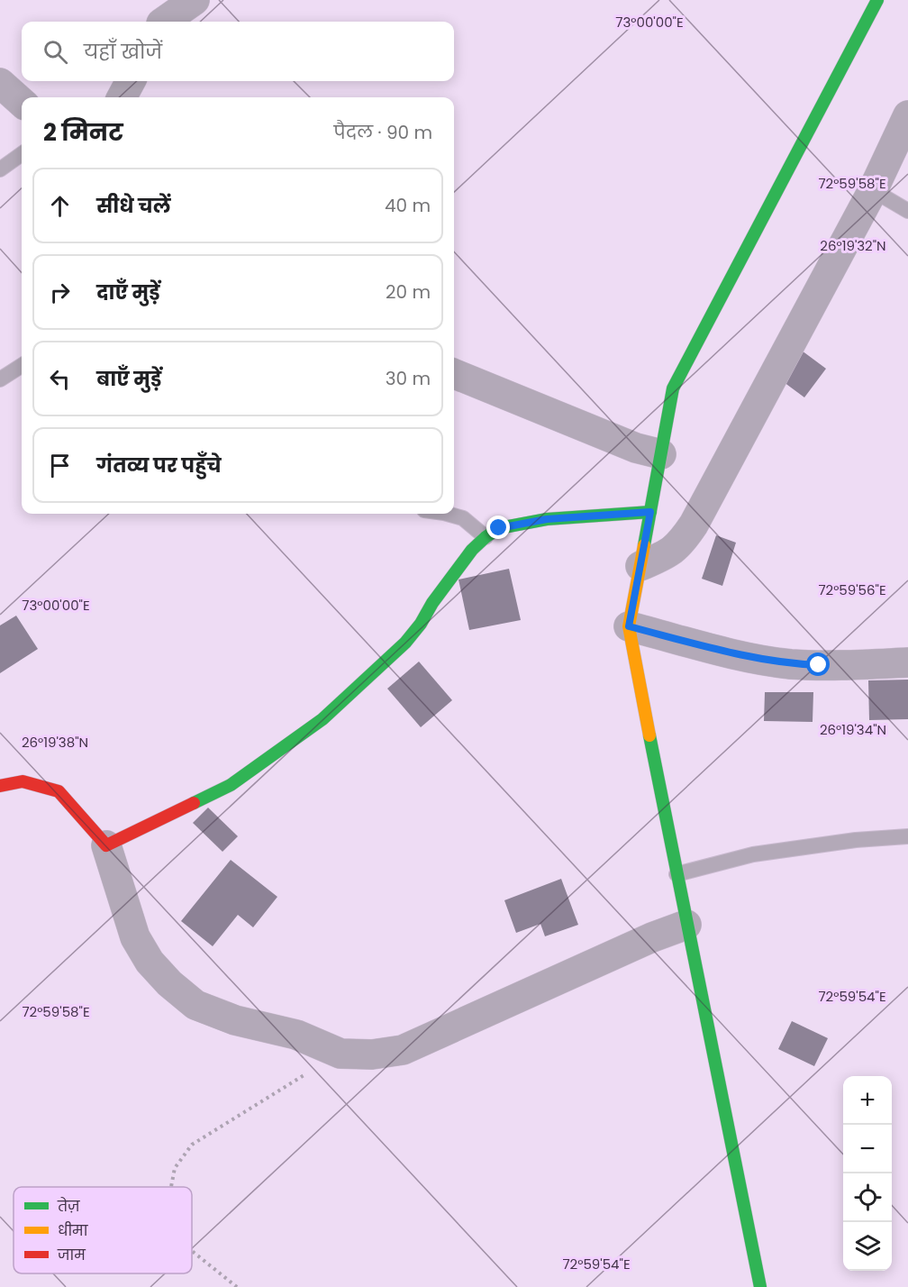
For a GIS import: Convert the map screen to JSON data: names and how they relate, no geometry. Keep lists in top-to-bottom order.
{
  "legend": ["तेज़", "धीमा", "जाम"],
  "page": {
    "search": "यहाँ खोजें",
    "heading": ["2 मिनट", "पैदल · 90 m"],
    "list": [
      ["सीधे चलें", "40 m"],
      ["दाएँ मुड़ें", "20 m"],
      ["बाएँ मुड़ें", "30 m"],
      "गंतव्य पर पहुँचे"
    ],
    "map_buttons": ["+", "−"]
  },
  "coordinates": [
    "73°00'00\"E",
    "72°59'58\"E",
    "26°19'32\"N",
    "72°59'56\"E",
    "26°19'34\"N",
    "26°19'38\"N",
    "72°59'54\"E"
  ]
}
